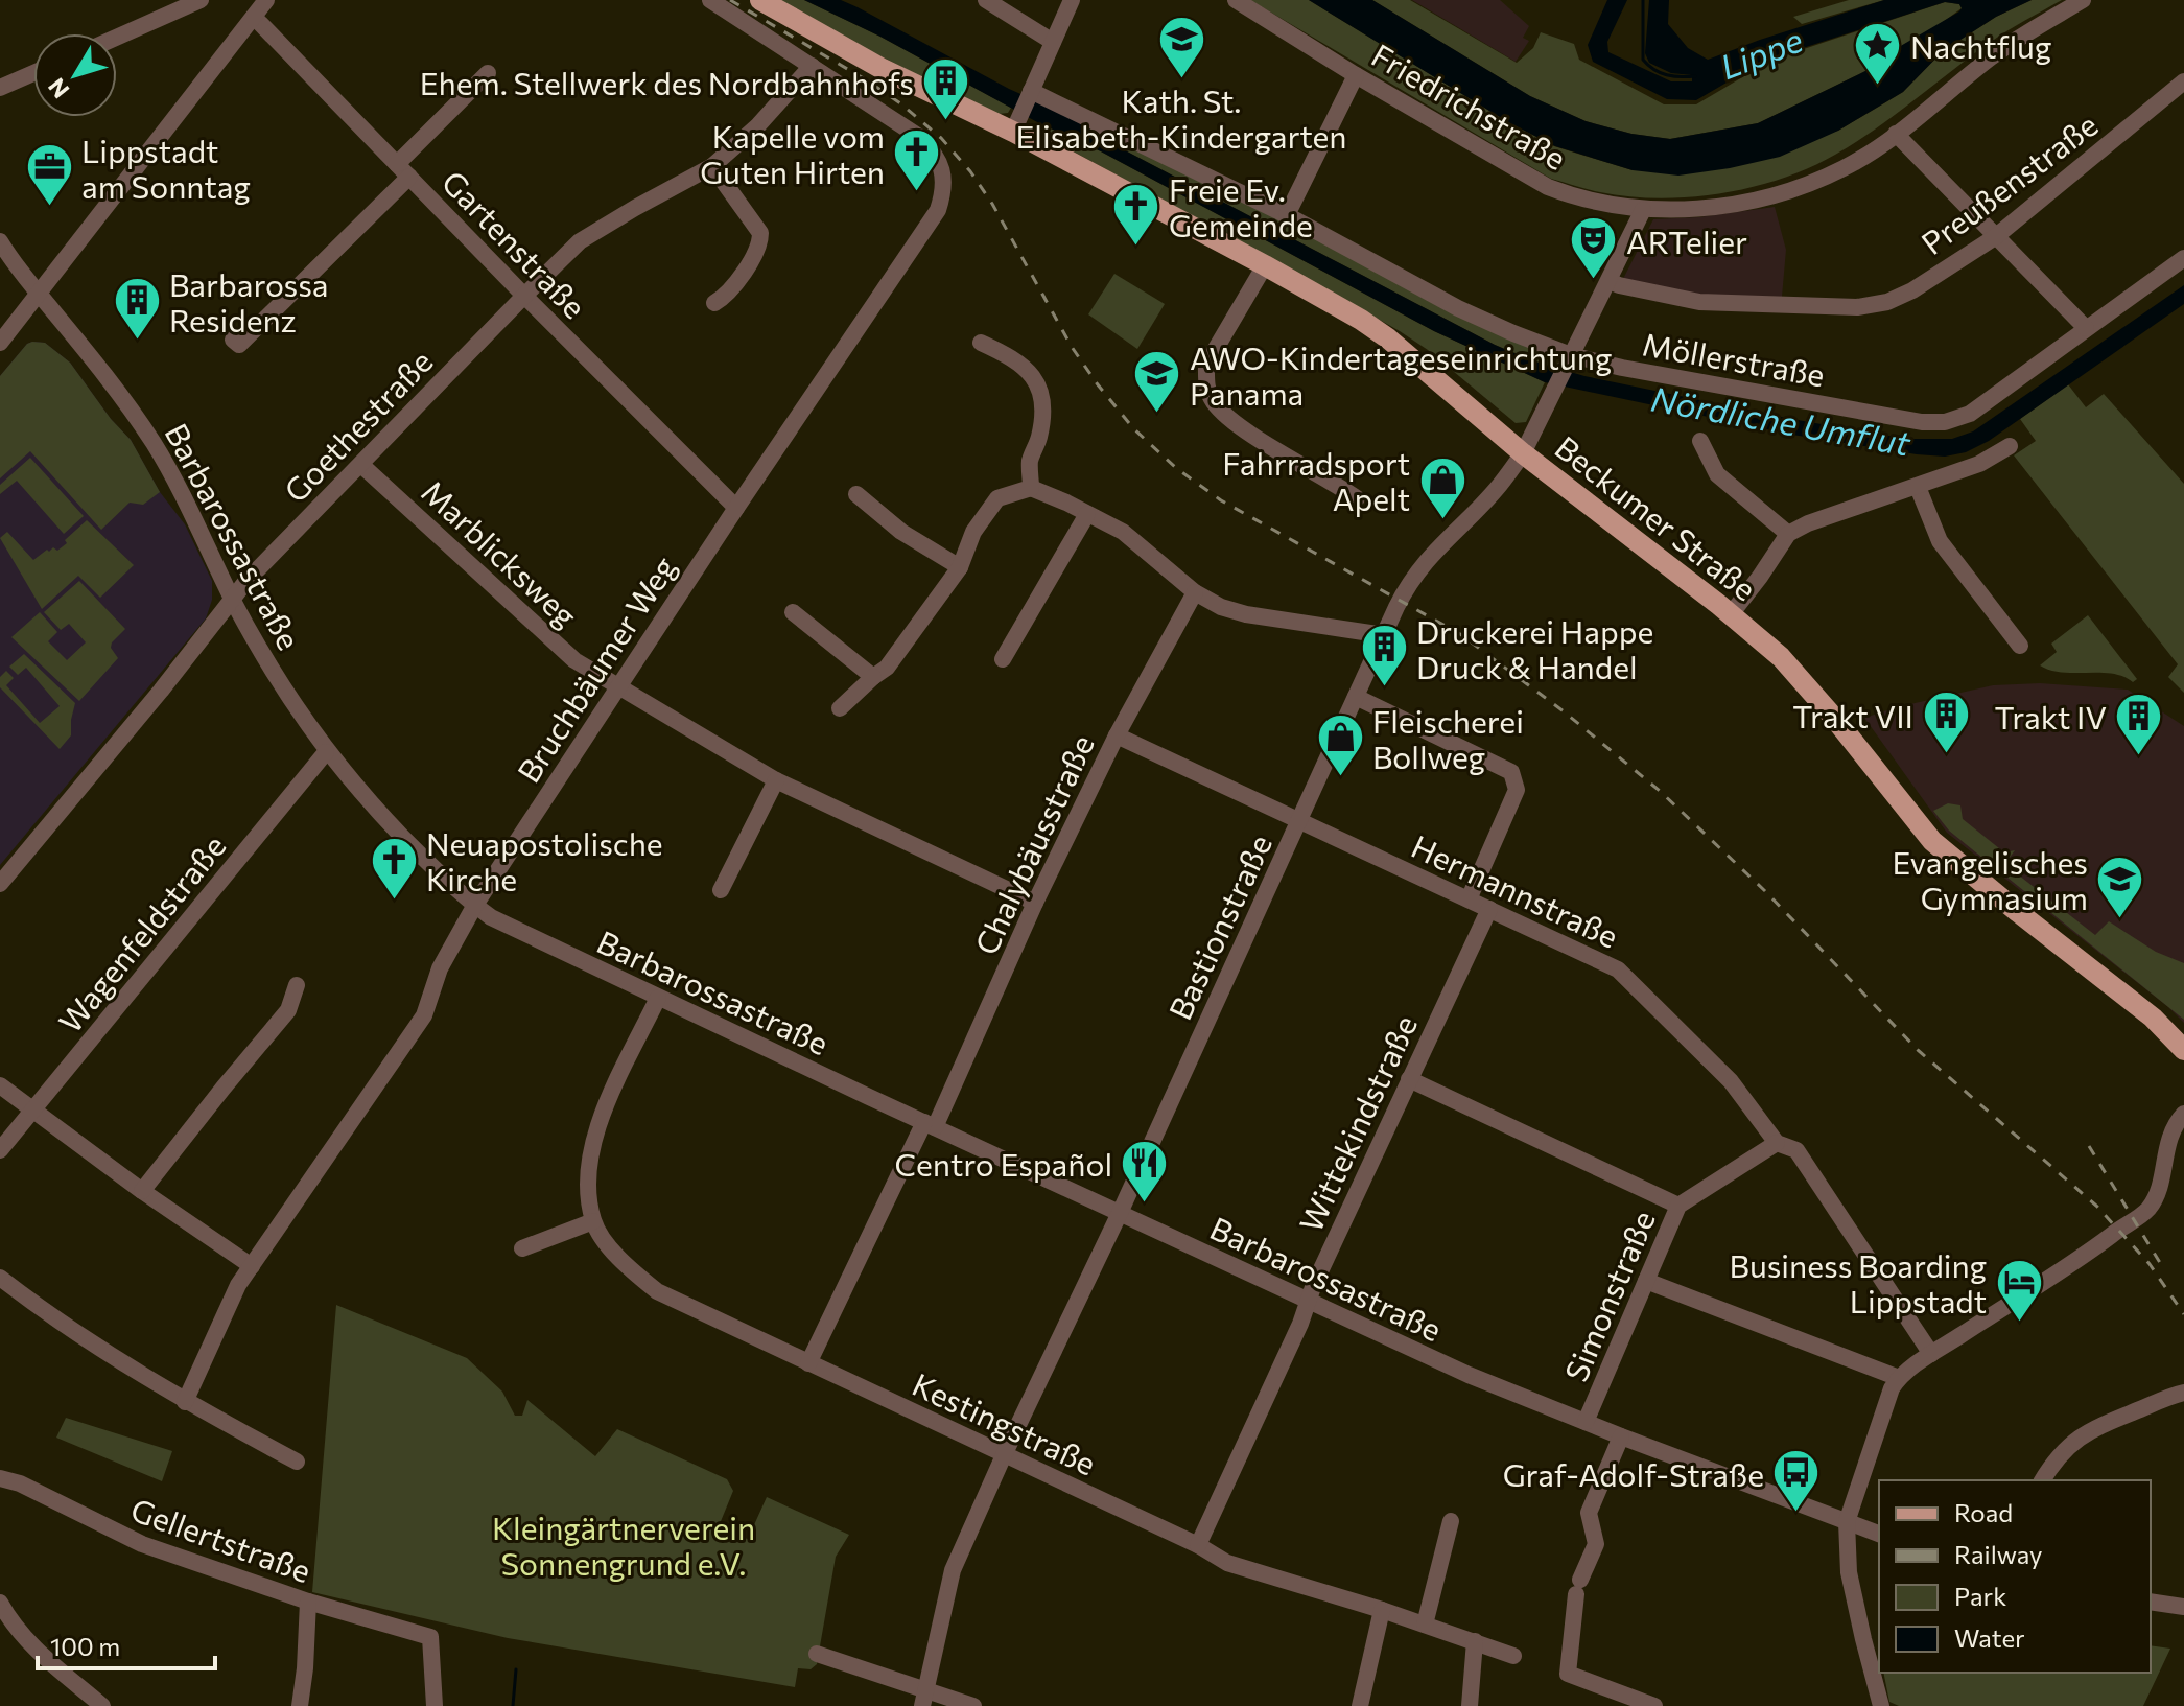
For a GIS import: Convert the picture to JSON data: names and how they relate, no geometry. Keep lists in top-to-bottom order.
{
  "streets": {
    "main road": ["Beckumer Straße"],
    "street": [
      "Friedrichstraße",
      "Preußenstraße",
      "Gartenstraße",
      "Möllerstraße",
      "Goethestraße",
      "Barbarossastraße",
      "Marblicksweg",
      "Bruchbäumer Weg",
      "Chalybäusstraße",
      "Hermannstraße",
      "Bastionstraße",
      "Wagenfeldstraße",
      "Wittekindstraße",
      "Simonstraße",
      "Kestingstraße",
      "Gellertstraße"
    ]
  },
  "crossings": [
    ["Friedrichstraße", "Bastionstraße"],
    ["Preußenstraße", "Bastionstraße"],
    ["Gartenstraße", "Goethestraße"],
    ["Gartenstraße", "Bruchbäumer Weg"],
    ["Möllerstraße", "Bastionstraße"],
    ["Goethestraße", "Barbarossastraße"],
    ["Goethestraße", "Marblicksweg"],
    ["Goethestraße", "Bruchbäumer Weg"],
    ["Beckumer Straße", "Bastionstraße"],
    ["Barbarossastraße", "Bruchbäumer Weg"],
    ["Barbarossastraße", "Chalybäusstraße"],
    ["Barbarossastraße", "Bastionstraße"],
    ["Barbarossastraße", "Wagenfeldstraße"],
    ["Barbarossastraße", "Wittekindstraße"],
    ["Barbarossastraße", "Simonstraße"],
    ["Barbarossastraße", "Kestingstraße"],
    ["Marblicksweg", "Bruchbäumer Weg"],
    ["Marblicksweg", "Chalybäusstraße"],
    ["Chalybäusstraße", "Hermannstraße"],
    ["Chalybäusstraße", "Kestingstraße"],
    ["Hermannstraße", "Bastionstraße"],
    ["Hermannstraße", "Wittekindstraße"],
    ["Hermannstraße", "Simonstraße"],
    ["Bastionstraße", "Kestingstraße"],
    ["Wittekindstraße", "Kestingstraße"]
  ],
  "water": ["Lippe", "Nördliche Umflut"],
  "parks": ["Kleingärtnerverein Sonnengrund e.V."],
  "places": {
    "school or university": ["Kath. St. Elisabeth-Kindergarten", "AWO-Kindertageseinrichtung Panama", "Evangelisches Gymnasium"],
    "place": ["Nachtflug"],
    "building": [
      "Ehem. Stellwerk des Nordbahnhofs",
      "Barbarossa Residenz",
      "Druckerei Happe Druck & Handel",
      "Trakt VII",
      "Trakt IV"
    ],
    "church": ["Kapelle vom Guten Hirten", "Freie Ev. Gemeinde", "Neuapostolische Kirche"],
    "office": ["Lippstadt am Sonntag"],
    "theatre": ["ARTelier"],
    "shop": ["Fahrradsport Apelt", "Fleischerei Bollweg"],
    "restaurant": ["Centro Español"],
    "hotel": ["Business Boarding Lippstadt"],
    "bus stop": ["Graf-Adolf-Straße"]
  },
  "legend": [
    "Road",
    "Railway",
    "Park",
    "Water"
  ],
  "scale_bar": "100 m",
  "north": "bottom left"
}
